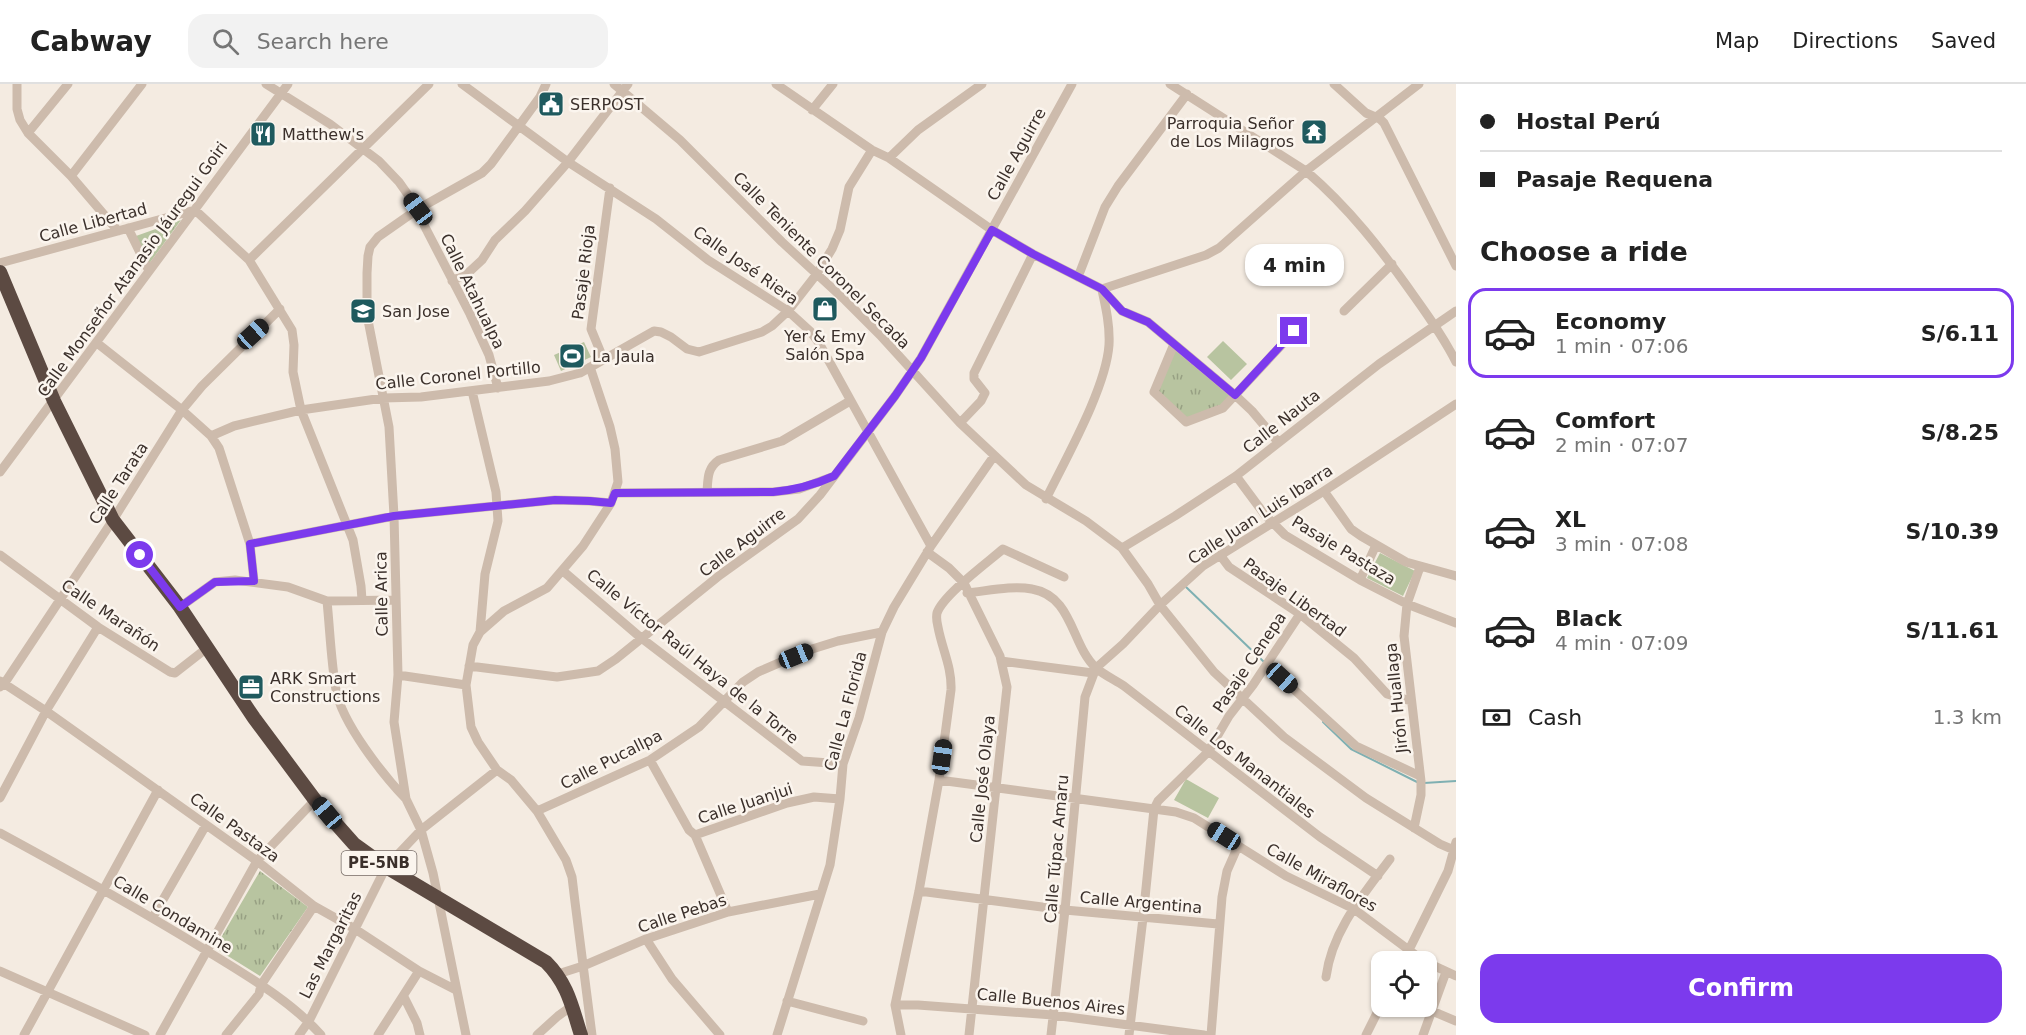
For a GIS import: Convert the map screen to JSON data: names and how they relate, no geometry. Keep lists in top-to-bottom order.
{
  "streets": {
    "highway": ["PE-5NB"],
    "street": [
      "Calle Aguirre",
      "Calle Libertad",
      "Calle Teniente Coronel Secada",
      "Calle José Riera",
      "Calle Monseñor Atanasio Jáuregui Goiri",
      "Pasaje Rioja",
      "Calle Atahualpa",
      "Calle Coronel Portillo",
      "Calle Nauta",
      "Calle Tarata",
      "Calle Juan Luis Ibarra",
      "Pasaje Pastaza",
      "Calle Arica",
      "Pasaje Libertad",
      "Calle Marañón",
      "Calle Víctor Raúl Haya de la Torre",
      "Pasaje Cenepa",
      "Jirón Huallaga",
      "Calle La Florida",
      "Calle Pucallpa",
      "Calle Los Manantiales",
      "Calle José Olaya",
      "Calle Juanjui",
      "Calle Pastaza",
      "Calle Túpac Amaru",
      "Calle Miraflores",
      "Calle Argentina",
      "Calle Pebas",
      "Calle Condamine",
      "Las Margaritas",
      "Calle Buenos Aires"
    ]
  },
  "crossings": [
    ["Calle Aguirre", "Calle Teniente Coronel Secada"],
    ["Calle Aguirre", "Calle José Riera"],
    ["Calle Aguirre", "Calle Víctor Raúl Haya de la Torre"],
    ["Calle Libertad", "Calle Monseñor Atanasio Jáuregui Goiri"],
    ["Calle Teniente Coronel Secada", "Calle Coronel Portillo"],
    ["Calle Teniente Coronel Secada", "Calle Nauta"],
    ["Calle Teniente Coronel Secada", "Calle Juan Luis Ibarra"],
    ["Calle Teniente Coronel Secada", "Pasaje Cenepa"],
    ["Calle Teniente Coronel Secada", "Jirón Huallaga"],
    ["Calle Teniente Coronel Secada", "Calle La Florida"],
    ["Calle José Riera", "Pasaje Rioja"],
    ["Calle José Riera", "Calle Coronel Portillo"],
    ["Calle José Riera", "Calle Arica"],
    ["Calle José Riera", "Calle La Florida"],
    ["Calle Monseñor Atanasio Jáuregui Goiri", "Calle Atahualpa"],
    ["Calle Monseñor Atanasio Jáuregui Goiri", "PE-5NB"],
    ["Pasaje Rioja", "Calle Coronel Portillo"],
    ["Calle Atahualpa", "Calle Coronel Portillo"],
    ["Calle Atahualpa", "Calle Arica"],
    ["Calle Coronel Portillo", "Calle Arica"],
    ["Calle Nauta", "Pasaje Pastaza"],
    ["Calle Tarata", "Calle Marañón"],
    ["Calle Tarata", "Calle Pastaza"],
    ["Calle Tarata", "PE-5NB"],
    ["Calle Juan Luis Ibarra", "Pasaje Pastaza"],
    ["Calle Juan Luis Ibarra", "Pasaje Libertad"],
    ["Calle Juan Luis Ibarra", "Calle Los Manantiales"],
    ["Calle Juan Luis Ibarra", "Calle Túpac Amaru"],
    ["Pasaje Pastaza", "Jirón Huallaga"],
    ["Calle Arica", "Calle Pastaza"],
    ["Calle Arica", "PE-5NB"],
    ["Calle Arica", "Las Margaritas"],
    ["Pasaje Libertad", "Pasaje Cenepa"],
    ["Pasaje Libertad", "Jirón Huallaga"],
    ["Calle Marañón", "PE-5NB"],
    ["Calle Víctor Raúl Haya de la Torre", "Calle La Florida"],
    ["Calle Víctor Raúl Haya de la Torre", "Calle Pucallpa"],
    ["Pasaje Cenepa", "Calle Los Manantiales"],
    ["Pasaje Cenepa", "Calle Miraflores"],
    ["Calle La Florida", "Calle Pucallpa"],
    ["Calle La Florida", "Calle Juanjui"],
    ["Calle La Florida", "Calle Pebas"],
    ["Calle Los Manantiales", "Calle Túpac Amaru"],
    ["Calle José Olaya", "Calle Miraflores"],
    ["Calle José Olaya", "Calle Argentina"],
    ["Calle José Olaya", "Calle Buenos Aires"],
    ["Calle Pastaza", "Las Margaritas"],
    ["Calle Túpac Amaru", "Calle Miraflores"],
    ["Calle Túpac Amaru", "Calle Argentina"],
    ["Calle Túpac Amaru", "Calle Buenos Aires"],
    ["PE-5NB", "Calle Pebas"],
    ["PE-5NB", "Las Margaritas"],
    ["Calle Condamine", "Las Margaritas"]
  ],
  "places": {
    "public building": ["SERPOST"],
    "temple": ["Parroquia Señor de Los Milagros"],
    "restaurant": ["Matthew's"],
    "shop": ["Yer & Emy Salón Spa"],
    "school or university": ["San Jose"],
    "sports": ["La Jaula"],
    "office": ["ARK Smart Constructions"]
  },
  "page": {
    "header": "Cabway",
    "search": "Search here",
    "nav": ["Map", "Directions", "Saved"],
    "banner": ["Hostal Perú", "Pasaje Requena"],
    "heading": "Choose a ride",
    "bubble": "4 min",
    "list": [
      {
        "name": "Economy",
        "note": "1 min · 07:06",
        "value": "S/6.11"
      },
      {
        "name": "Comfort",
        "note": "2 min · 07:07",
        "value": "S/8.25"
      },
      {
        "name": "XL",
        "note": "3 min · 07:08",
        "value": "S/10.39"
      },
      {
        "name": "Black",
        "note": "4 min · 07:09",
        "value": "S/11.61"
      }
    ],
    "pay": ["Cash", "1.3 km"],
    "buttons": "Confirm"
  }
}
